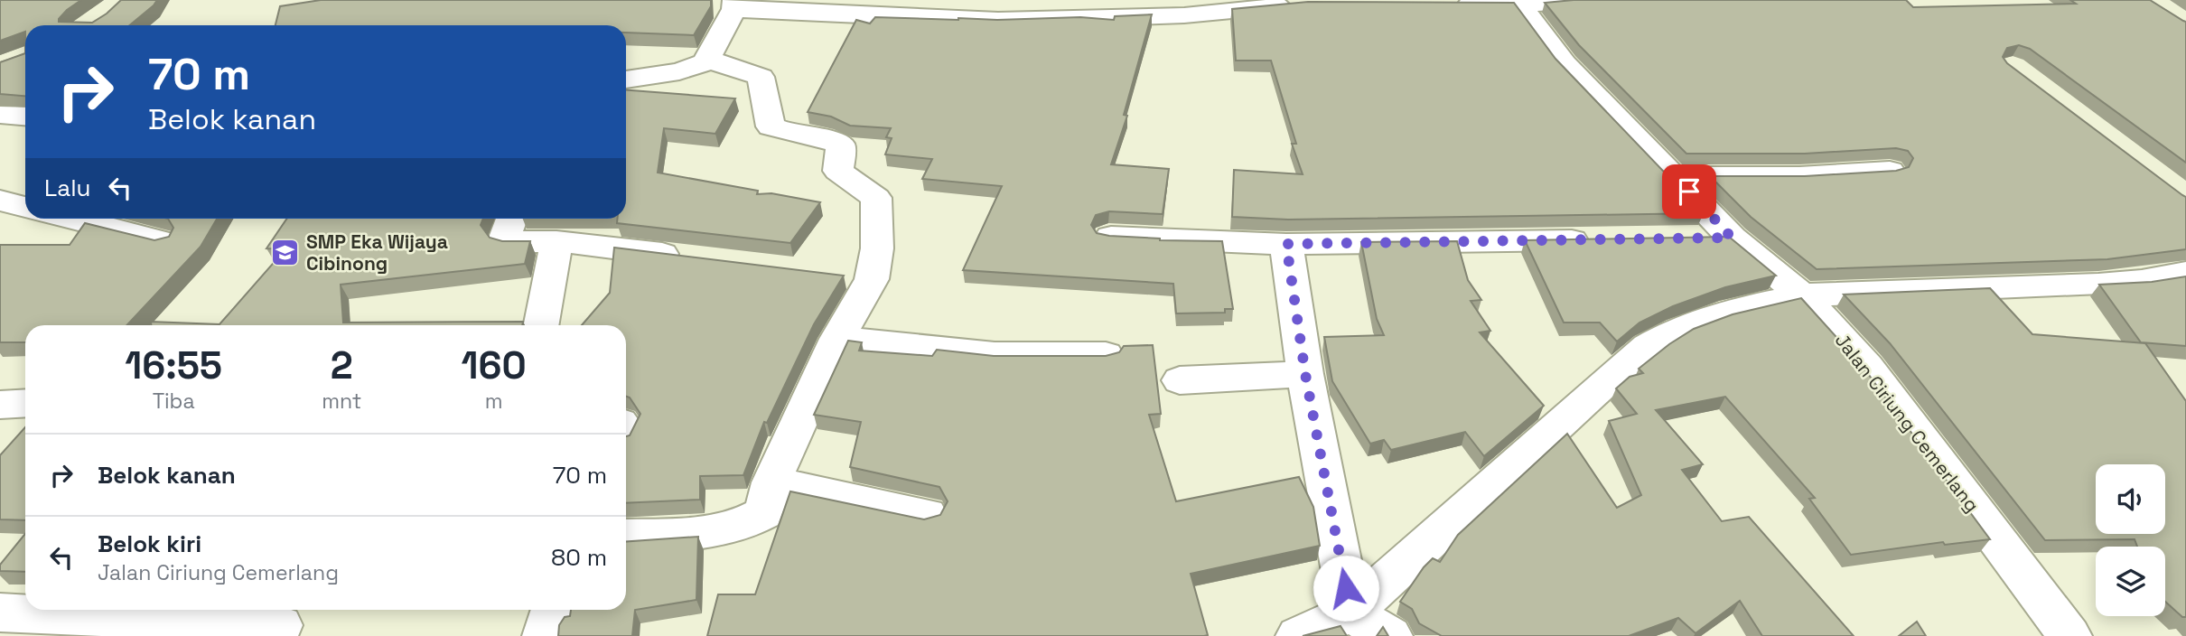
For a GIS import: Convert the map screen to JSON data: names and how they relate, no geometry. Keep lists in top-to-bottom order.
{
  "streets": {
    "street": ["Jalan Ciriung Cemerlang"]
  },
  "places": {
    "school or university": ["SMP Eka Wijaya Cibinong"]
  },
  "page": {
    "turn": ["70 m", "Belok kanan"],
    "then": "Lalu",
    "eta": [
      "16:55",
      "Tiba",
      "2",
      "mnt",
      "160",
      "m"
    ],
    "list": [
      {
        "name": "Belok kanan",
        "value": "70 m"
      },
      {
        "name": "Belok kiri",
        "note": "Jalan Ciriung Cemerlang",
        "value": "80 m"
      }
    ]
  }
}
